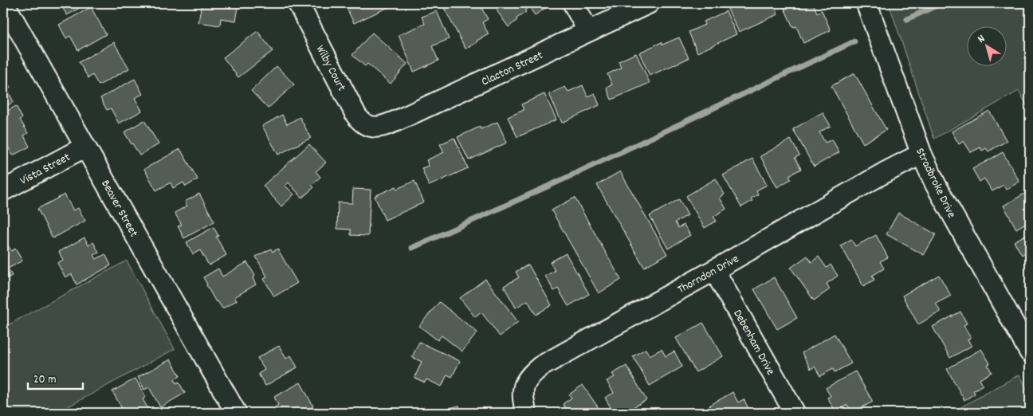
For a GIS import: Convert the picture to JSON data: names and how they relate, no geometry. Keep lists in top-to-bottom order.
{
  "streets": {
    "street": [
      "Wilby Court",
      "Clacton Street",
      "Vista Street",
      "Stradbroke Drive",
      "Beaver Street",
      "Thorndon Drive",
      "Debenham Drive"
    ]
  },
  "crossings": [
    ["Wilby Court", "Clacton Street"],
    ["Vista Street", "Beaver Street"],
    ["Stradbroke Drive", "Thorndon Drive"],
    ["Thorndon Drive", "Debenham Drive"]
  ],
  "scale_bar": "20 m",
  "north": "top left"
}
